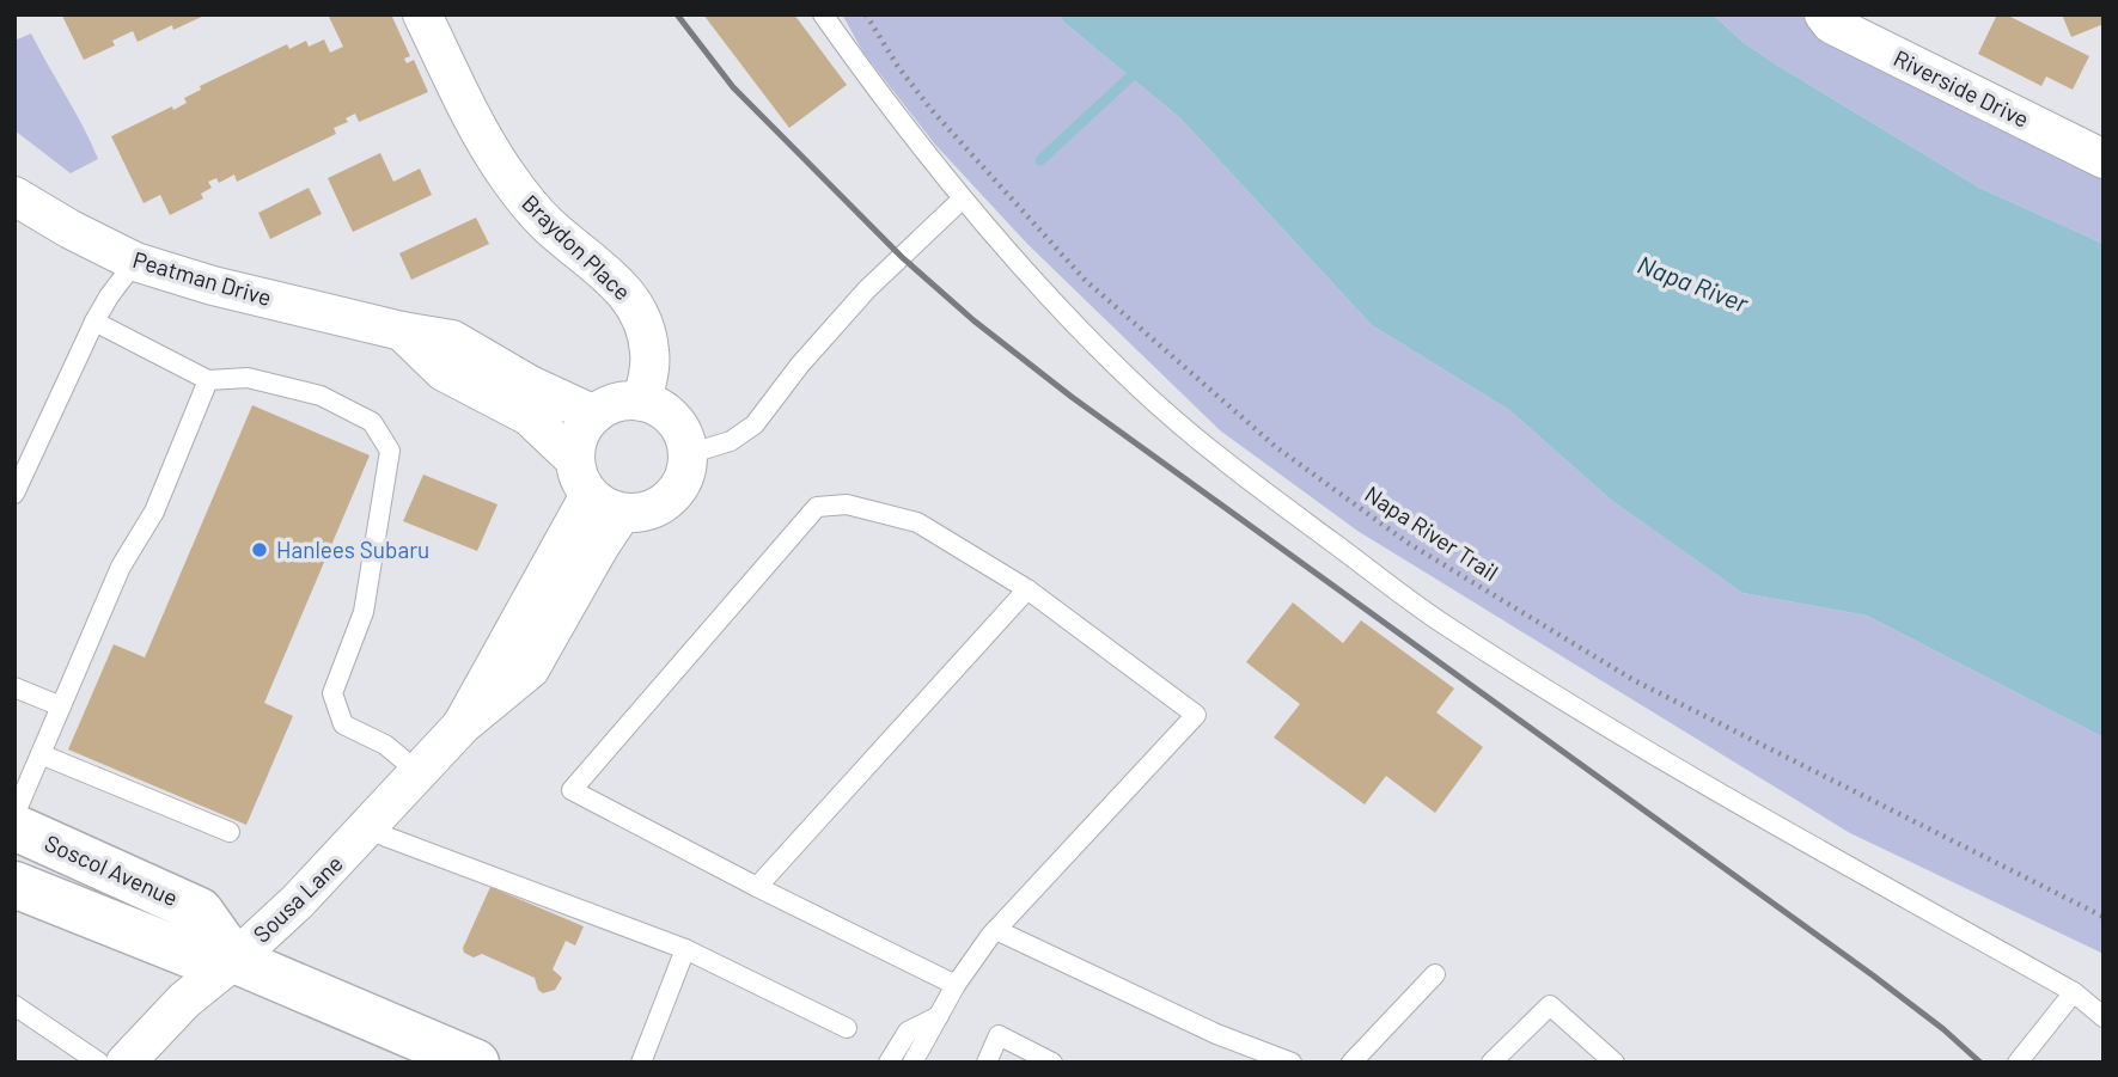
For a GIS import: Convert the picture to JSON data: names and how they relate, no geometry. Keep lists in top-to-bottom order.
{
  "streets": {
    "main road": ["Soscol Avenue"],
    "street": [
      "Riverside Drive",
      "Braydon Place",
      "Peatman Drive",
      "Sousa Lane"
    ],
    "path": ["Napa River Trail"]
  },
  "crossings": [
    ["Braydon Place", "Peatman Drive"],
    ["Braydon Place", "Sousa Lane"],
    ["Peatman Drive", "Sousa Lane"],
    ["Soscol Avenue", "Sousa Lane"]
  ],
  "water": ["Napa River"],
  "places": ["Hanlees Subaru"]
}
